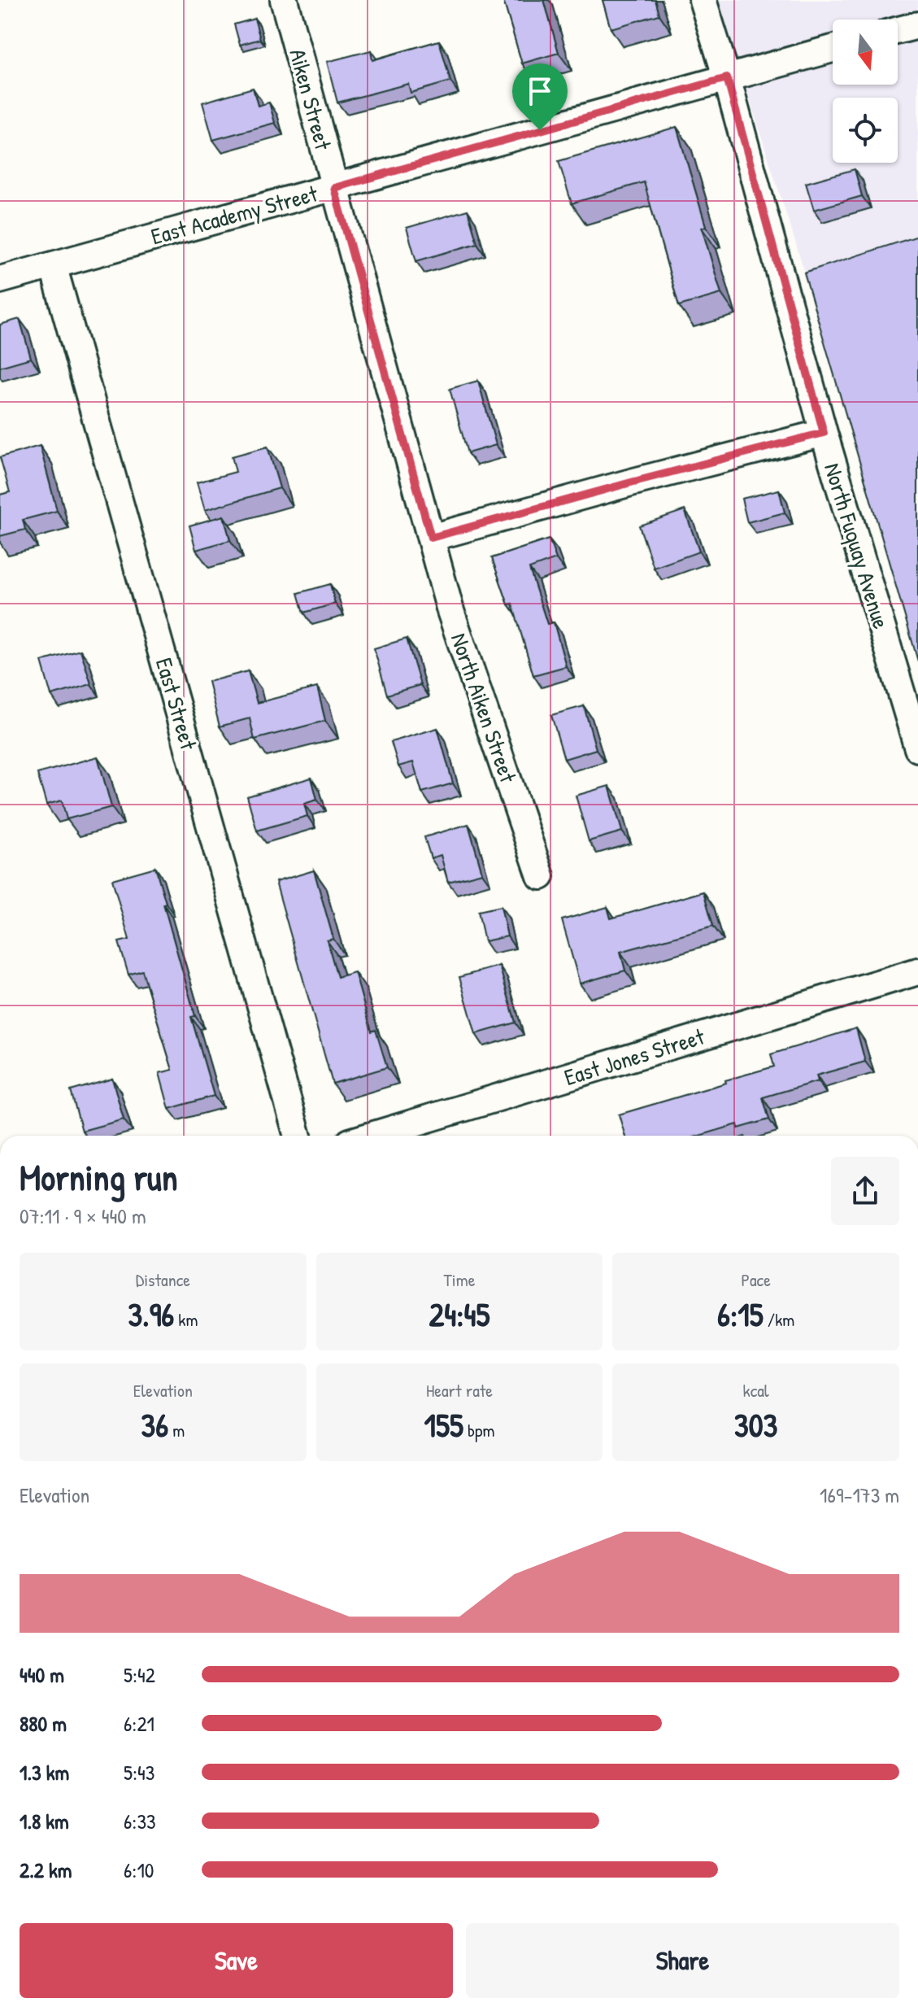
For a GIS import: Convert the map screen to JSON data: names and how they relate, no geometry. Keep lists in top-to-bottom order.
{
  "streets": {
    "street": [
      "Aiken Street",
      "East Academy Street",
      "North Fuquay Avenue",
      "East Street",
      "North Aiken Street",
      "East Jones Street"
    ]
  },
  "crossings": [
    ["Aiken Street", "East Academy Street"],
    ["Aiken Street", "North Aiken Street"],
    ["East Academy Street", "North Fuquay Avenue"],
    ["East Academy Street", "East Street"]
  ],
  "north": "bottom",
  "page": {
    "heading": ["Morning run", "07:11 · 9 × 440 m"],
    "stats": [
      ["Distance", "3.96 km"],
      ["Time", "24:45"],
      ["Pace", "6:15 /km"],
      ["Elevation", "36 m"],
      ["Heart rate", "155 bpm"],
      ["kcal", "303"]
    ],
    "chart": ["Elevation", "169–173 m"],
    "list": [
      {
        "name": "440 m",
        "note": "5:42"
      },
      {
        "name": "880 m",
        "note": "6:21"
      },
      {
        "name": "1.3 km",
        "note": "5:43"
      },
      {
        "name": "1.8 km",
        "note": "6:33"
      },
      {
        "name": "2.2 km",
        "note": "6:10"
      }
    ],
    "buttons": ["Save", "Share"]
  }
}
